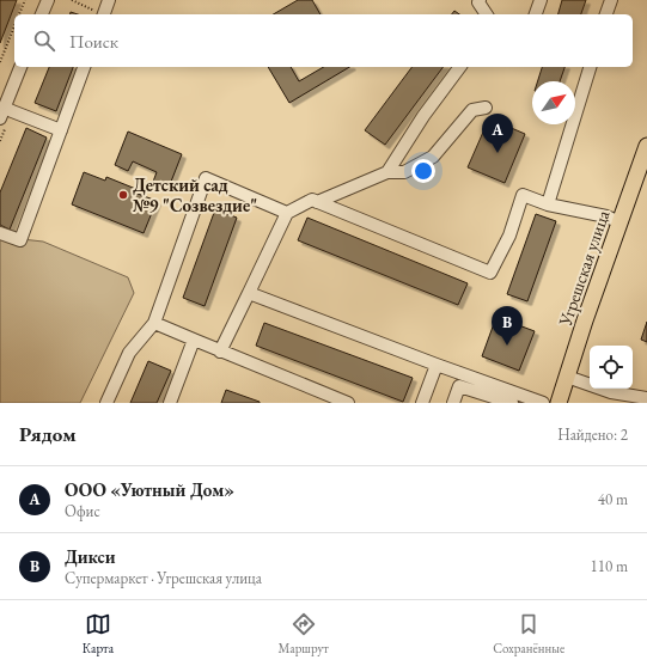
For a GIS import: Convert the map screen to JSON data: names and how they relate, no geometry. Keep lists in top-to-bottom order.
{
  "streets": {
    "main road": ["Угрешская улица"]
  },
  "places": ["Детский сад №9 \"Созвездие\""],
  "north": "top right",
  "page": {
    "search": "Поиск",
    "pins": ["A", "B"],
    "heading": ["Рядом", "Найдено: 2"],
    "list": [
      {
        "mark": "A",
        "name": "ООО «Уютный Дом»",
        "note": "Офис",
        "value": "40 m"
      },
      {
        "mark": "B",
        "name": "Дикси",
        "note": "Супермаркет · Угрешская улица",
        "value": "110 m"
      }
    ],
    "nav": ["Карта", "Маршрут", "Сохранённые"]
  }
}
